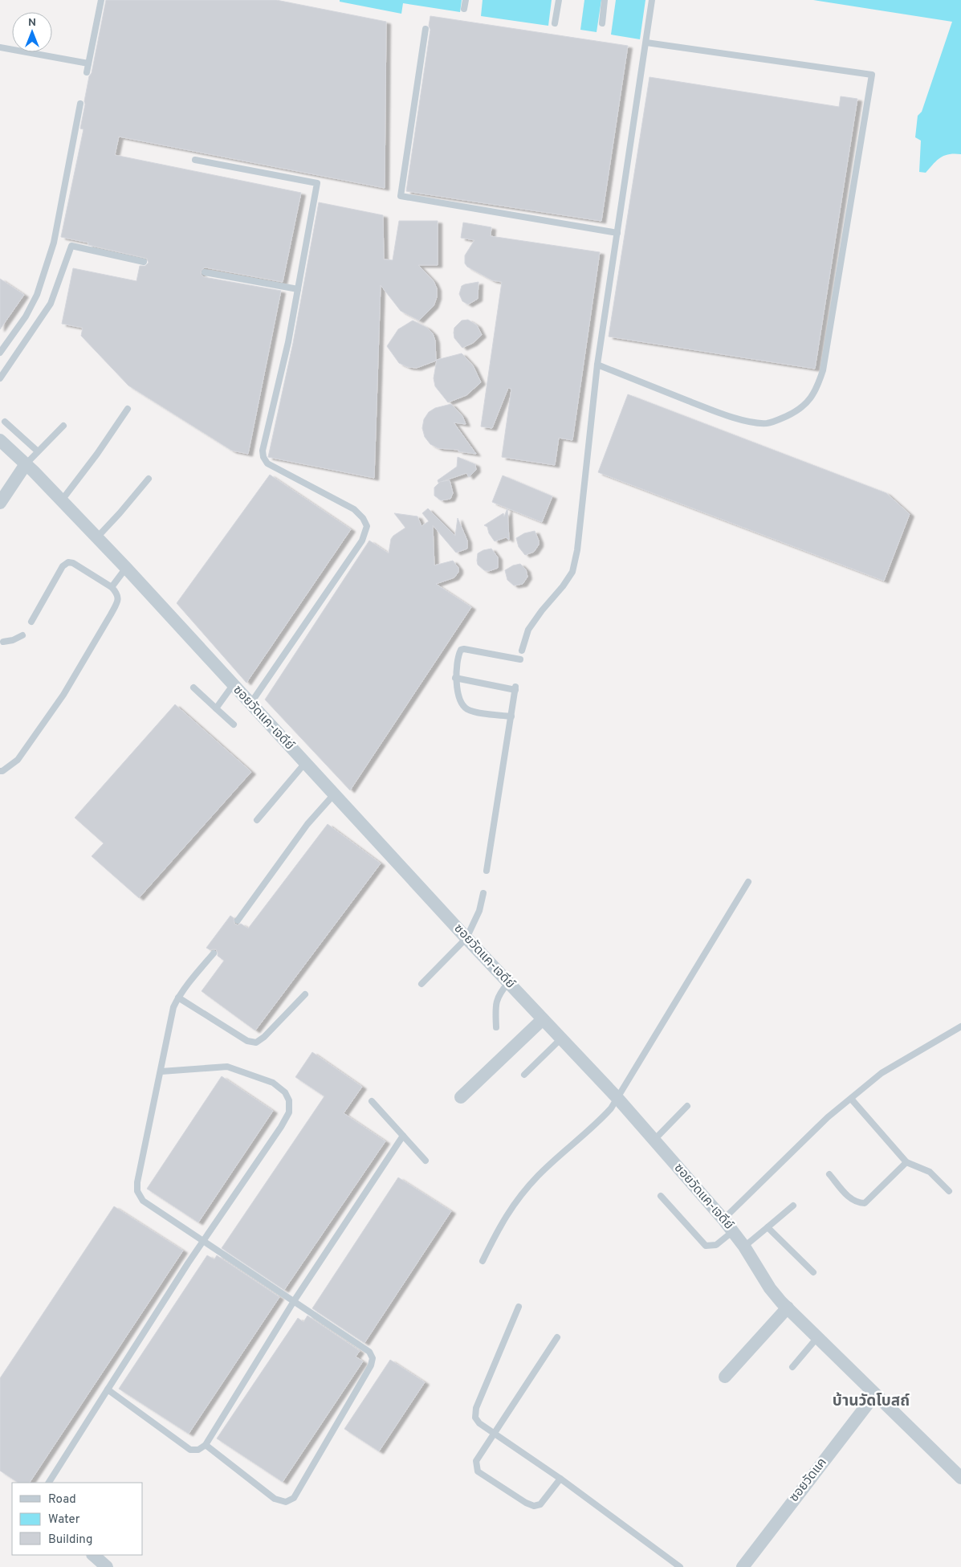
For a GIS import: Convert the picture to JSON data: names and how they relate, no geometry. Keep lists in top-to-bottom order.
{
  "streets": {
    "street": ["ซอยวัดแค-เจดีย์", "ซอยวัดแค"]
  },
  "crossings": [
    ["ซอยวัดแค-เจดีย์", "ซอยวัดแค"]
  ],
  "districts": ["บ้านวัดโบสถ์"],
  "legend": ["Road", "Water", "Building"],
  "north": "top"
}
